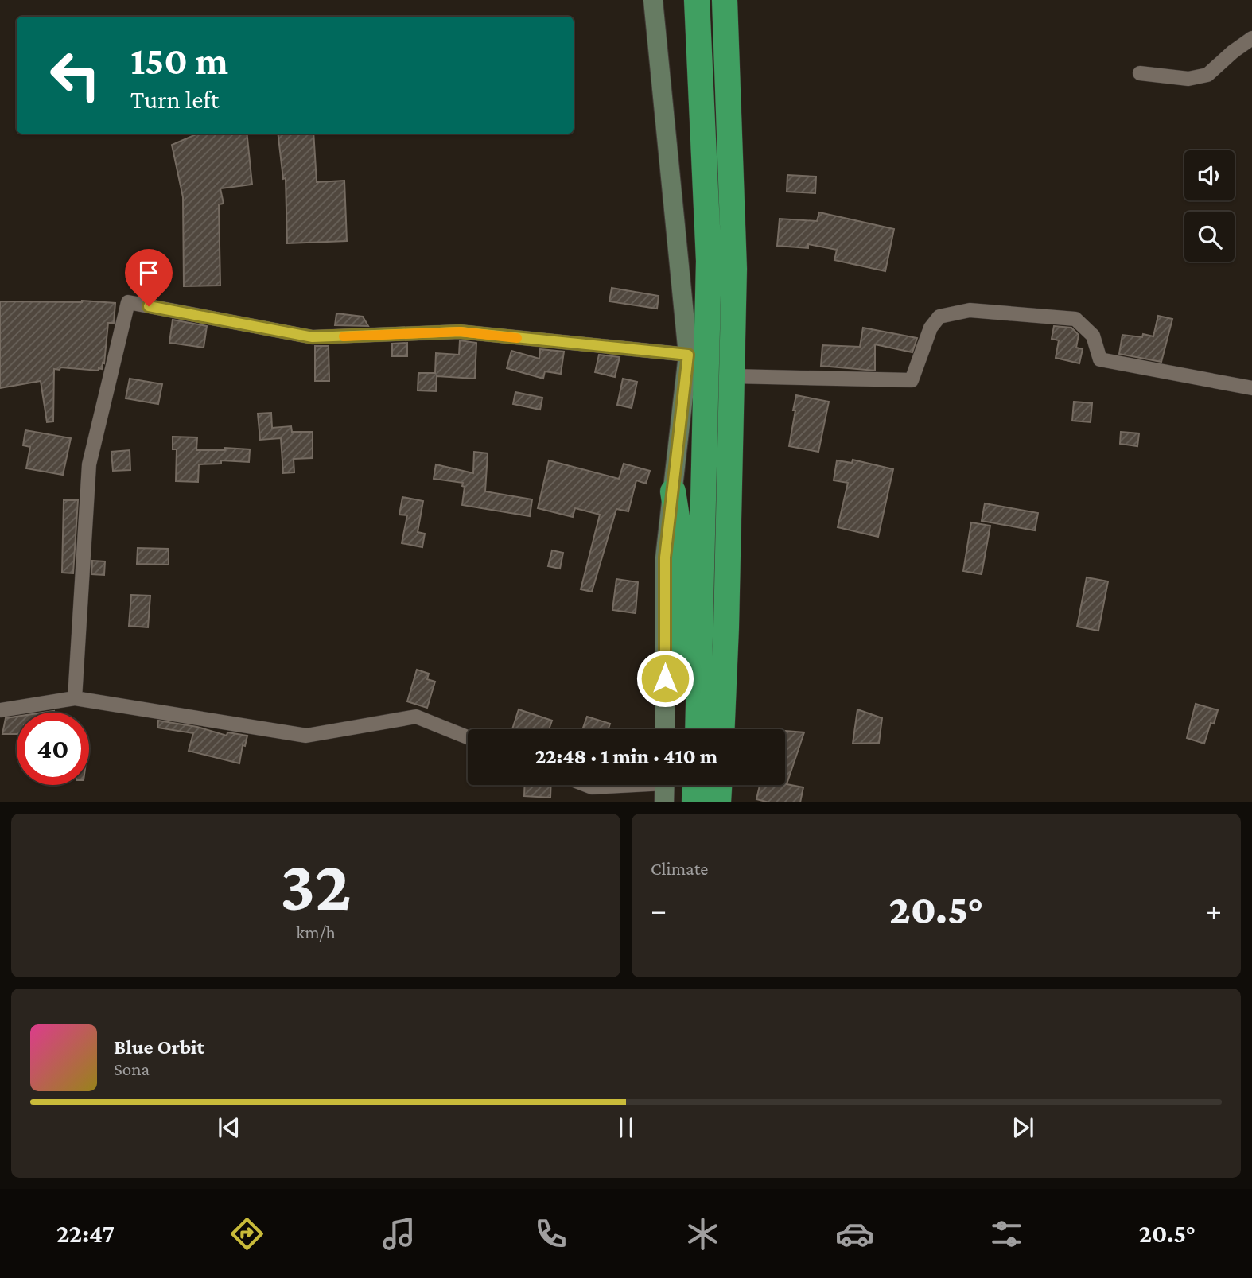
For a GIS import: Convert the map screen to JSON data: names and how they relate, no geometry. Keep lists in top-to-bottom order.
{
  "page": {
    "turn": ["150 m", "Turn left"],
    "limit": "40",
    "trip": "22:48 · 1 min · 410 m",
    "tile": [
      ["32", "km/h"],
      "Climate"
    ],
    "heat": ["−", "20.5°", "+"],
    "song": ["Blue Orbit", "Sona"],
    "tabs": ["22:47", "20.5°"]
  }
}
